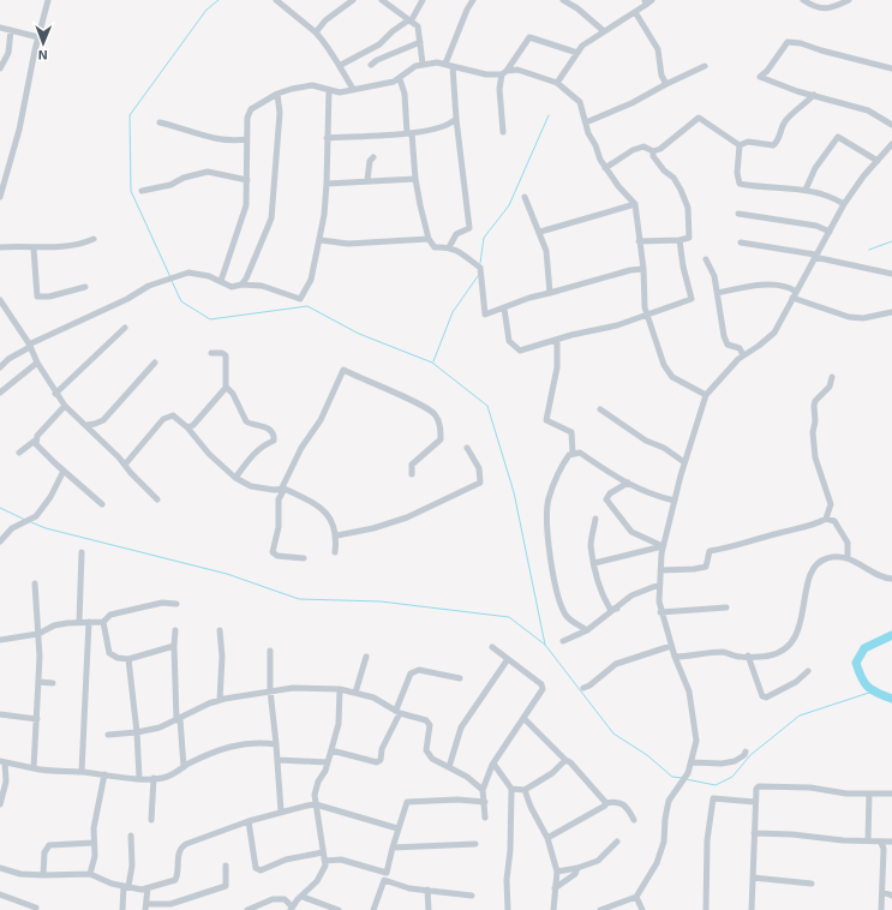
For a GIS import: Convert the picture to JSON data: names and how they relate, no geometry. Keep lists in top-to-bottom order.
{
  "north": "bottom"
}
